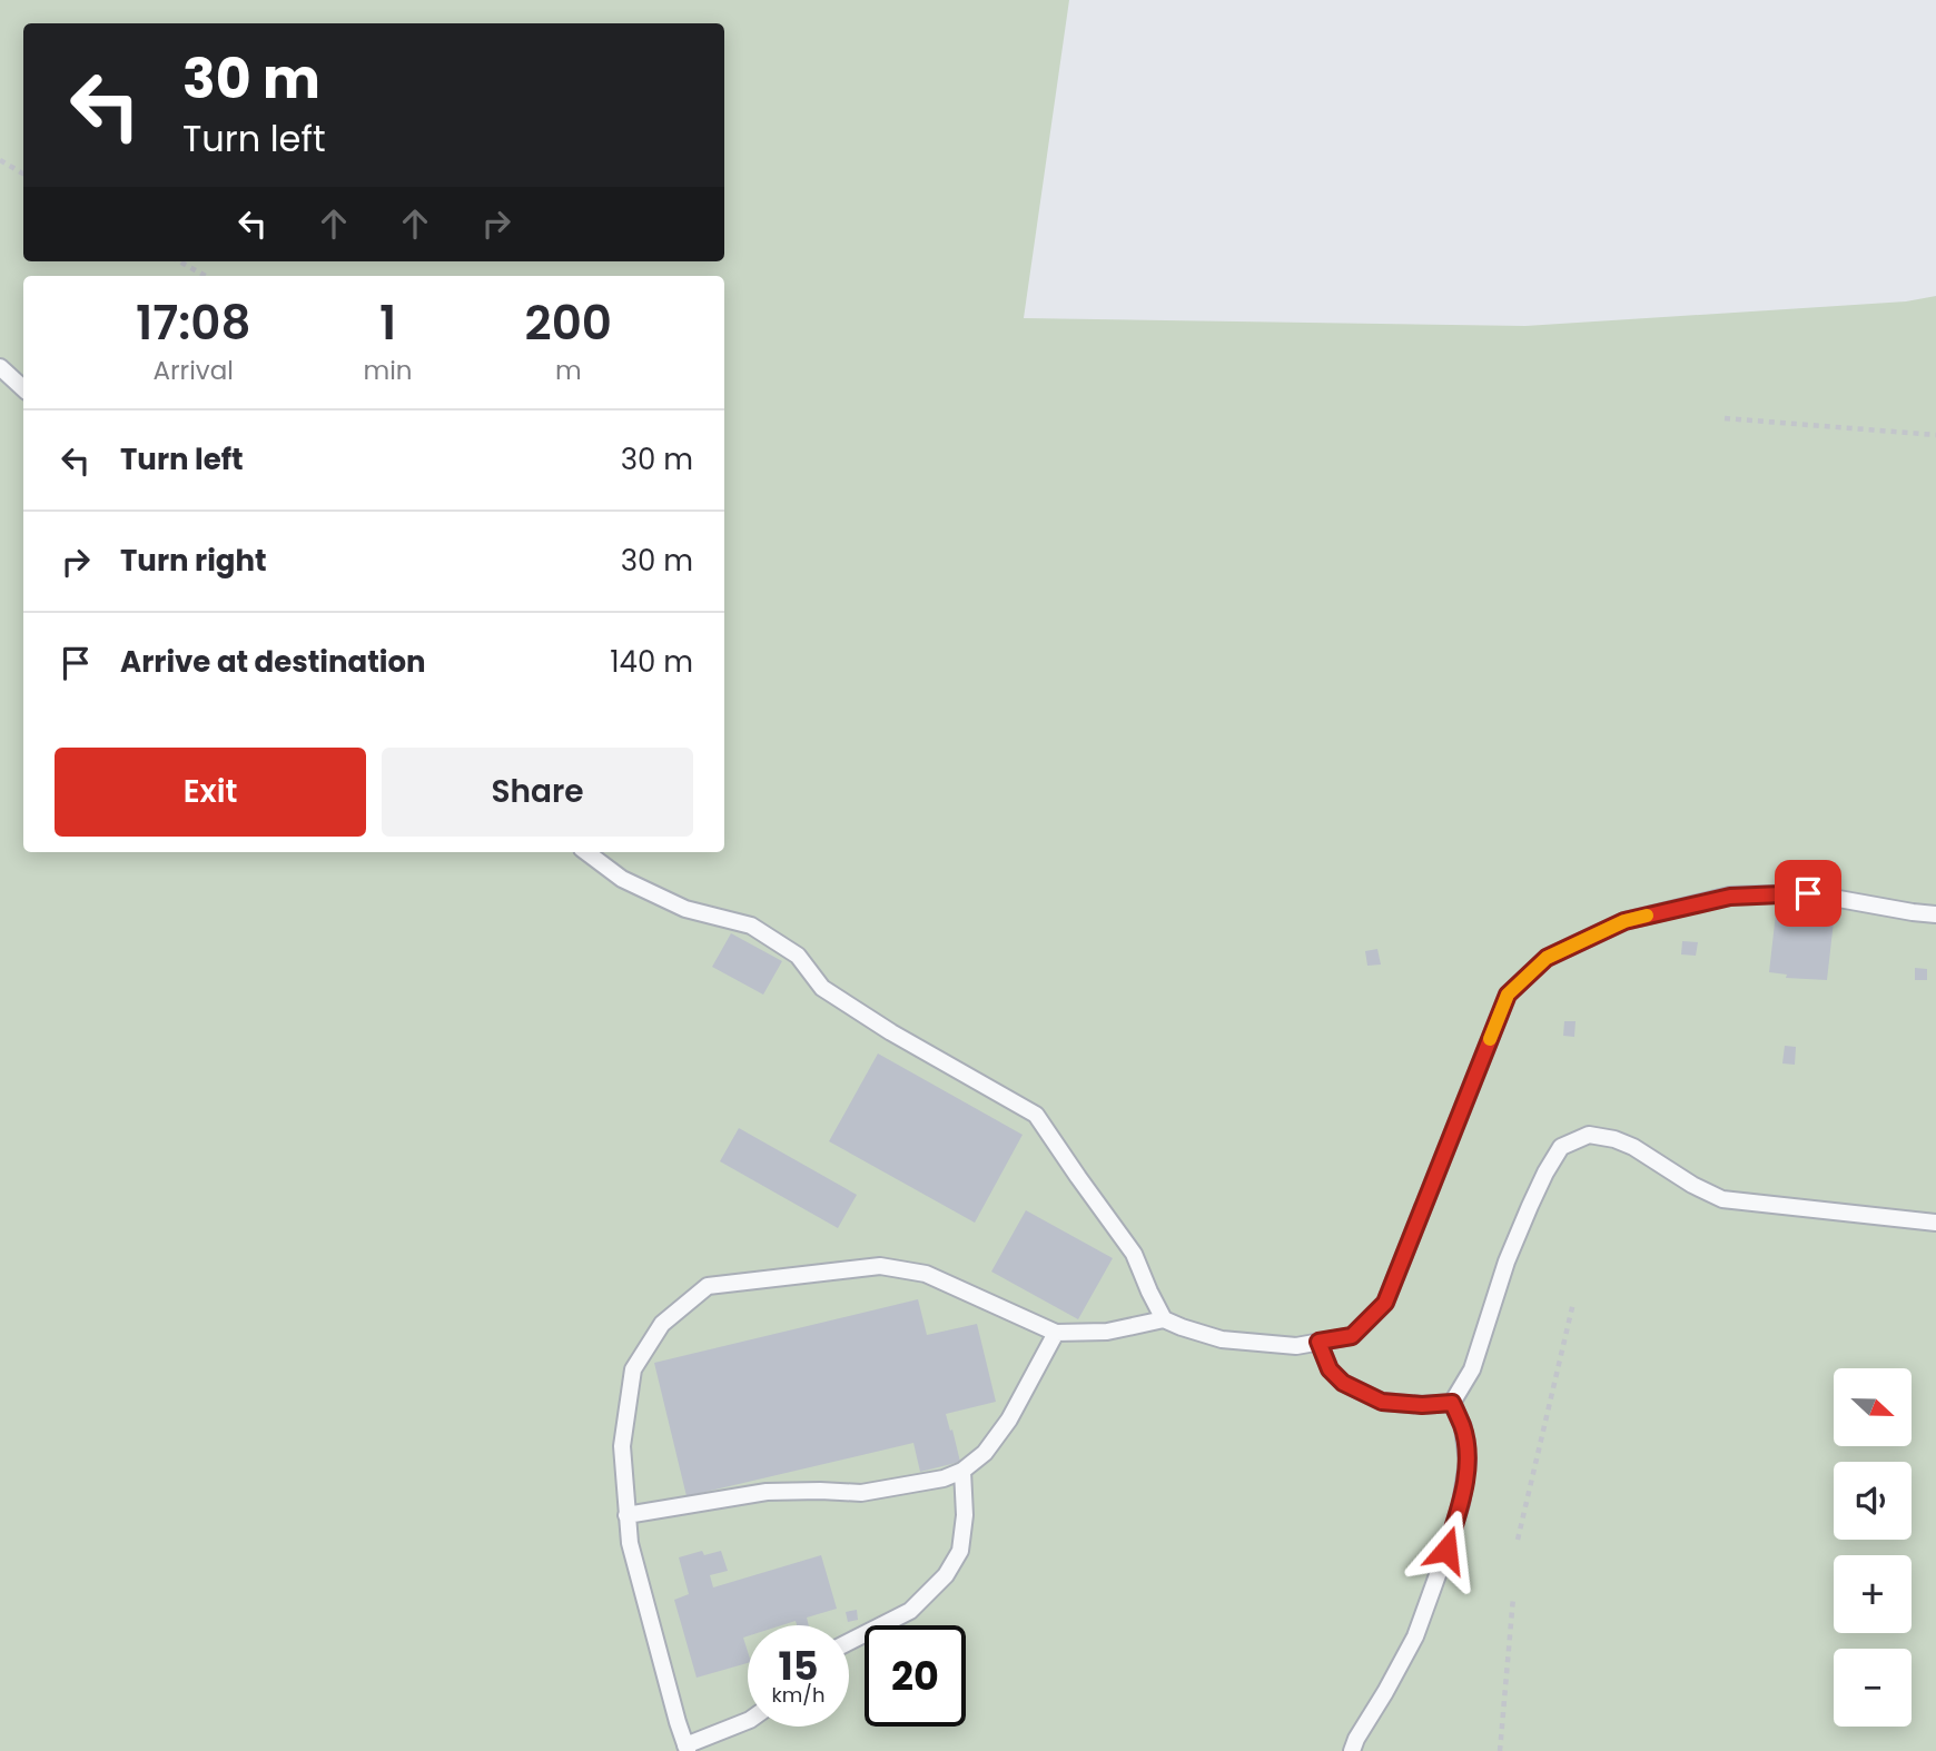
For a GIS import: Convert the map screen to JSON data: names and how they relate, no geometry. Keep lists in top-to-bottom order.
{
  "north": "right",
  "page": {
    "turn": ["30 m", "Turn left"],
    "eta": [
      "17:08",
      "Arrival",
      "1",
      "min",
      "200",
      "m"
    ],
    "list": [
      {
        "name": "Turn left",
        "value": "30 m"
      },
      {
        "name": "Turn right",
        "value": "30 m"
      },
      {
        "name": "Arrive at destination",
        "value": "140 m"
      }
    ],
    "buttons": ["Exit", "Share"],
    "map_buttons": ["+", "−"],
    "speed": "15 km/h",
    "limit": "20"
  }
}
